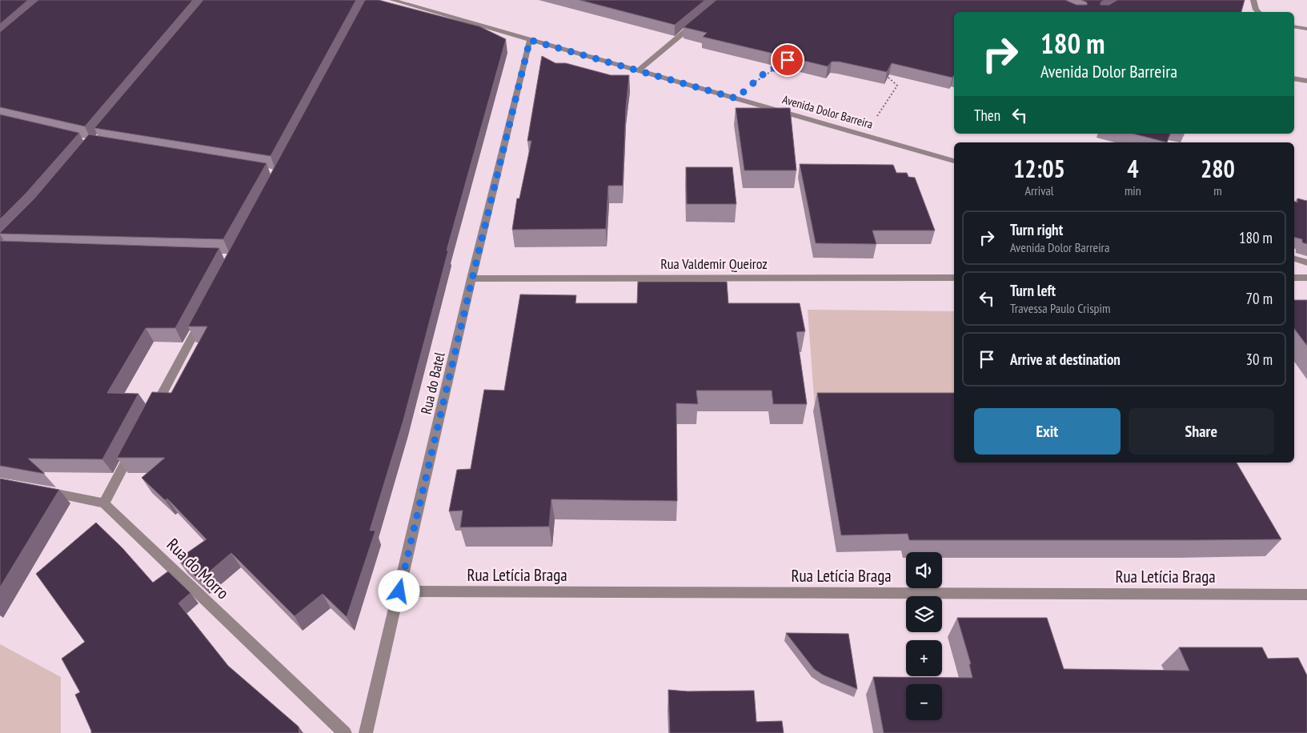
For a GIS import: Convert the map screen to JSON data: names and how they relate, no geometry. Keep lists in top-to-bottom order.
{
  "streets": {
    "street": [
      "Avenida Dolor Barreira",
      "Rua Valdemir Queiroz",
      "Rua do Batel",
      "Rua do Morro",
      "Rua Letícia Braga"
    ]
  },
  "crossings": [
    ["Avenida Dolor Barreira", "Rua do Batel"],
    ["Rua Valdemir Queiroz", "Rua do Batel"],
    ["Rua do Batel", "Rua Letícia Braga"]
  ],
  "page": {
    "turn": ["180 m", "Avenida Dolor Barreira"],
    "then": "Then",
    "eta": [
      "12:05",
      "Arrival",
      "4",
      "min",
      "280",
      "m"
    ],
    "list": [
      {
        "name": "Turn right",
        "note": "Avenida Dolor Barreira",
        "value": "180 m"
      },
      {
        "name": "Turn left",
        "note": "Travessa Paulo Crispim",
        "value": "70 m"
      },
      {
        "name": "Arrive at destination",
        "value": "30 m"
      }
    ],
    "buttons": ["Exit", "Share"],
    "map_buttons": ["+", "−"]
  }
}
